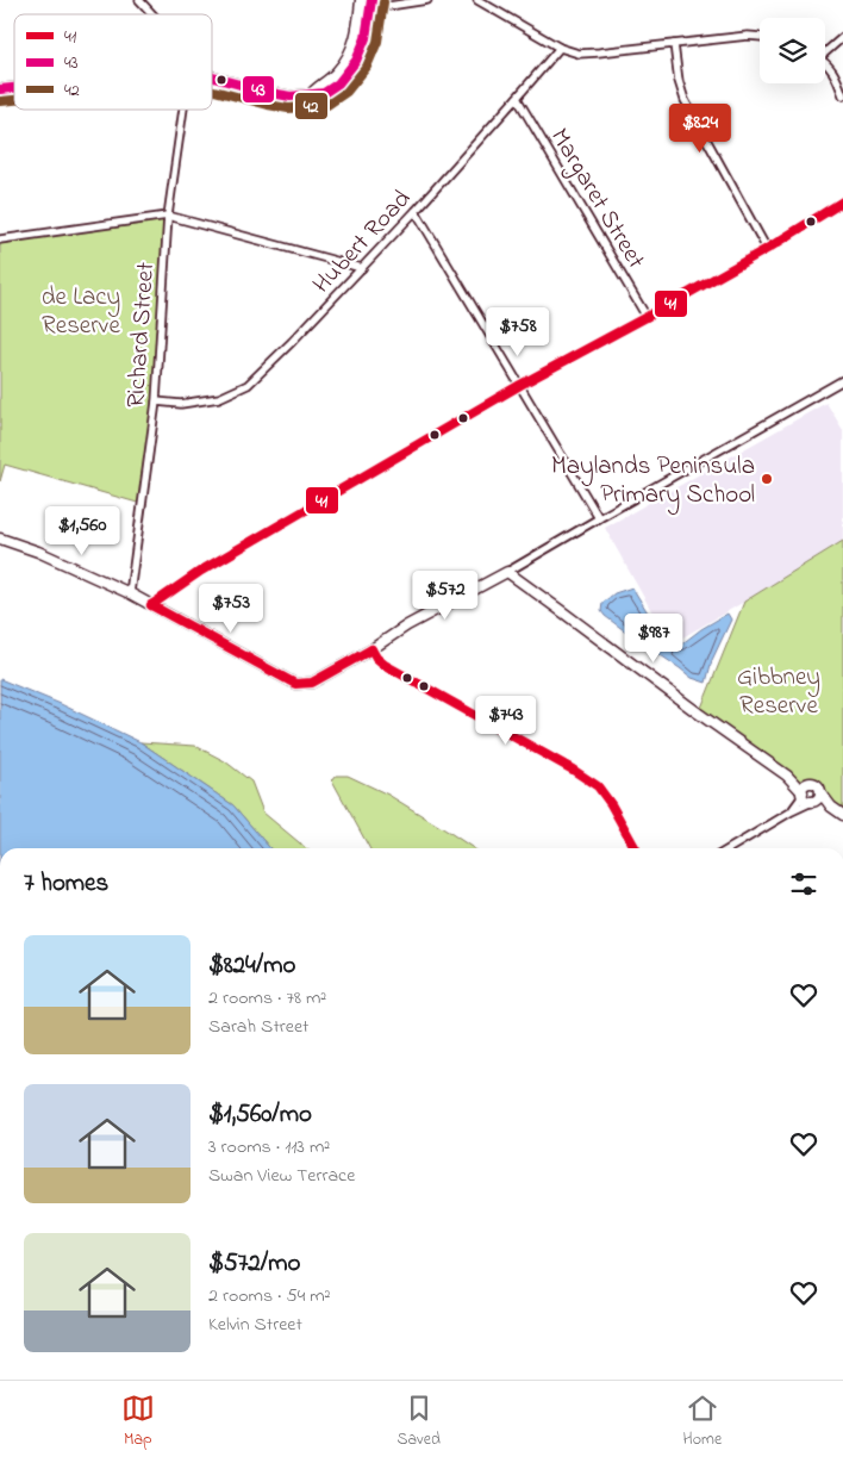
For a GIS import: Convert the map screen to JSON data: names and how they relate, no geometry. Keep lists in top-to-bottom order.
{
  "streets": {
    "street": ["Margaret Street", "Hubert Road", "Richard Street"]
  },
  "crossings": [
    ["Margaret Street", "Hubert Road"],
    ["Hubert Road", "Richard Street"]
  ],
  "parks": ["de Lacy Reserve", "Gibbney Reserve"],
  "places": ["Maylands Peninsula Primary School"],
  "lines": ["transit line 43", "transit line 42", "transit line 41"],
  "legend": ["41", "43", "42"],
  "page": {
    "price": [
      "$824",
      "$758",
      "$1,560",
      "$572",
      "$753",
      "$987",
      "$743"
    ],
    "heading": "7 homes",
    "list": [
      {
        "name": "$824/mo",
        "note": "2 rooms · 78 m² · Sarah Street"
      },
      {
        "name": "$1,560/mo",
        "note": "3 rooms · 113 m² · Swan View Terrace"
      },
      {
        "name": "$572/mo",
        "note": "2 rooms · 54 m² · Kelvin Street"
      }
    ],
    "tabs": ["Map", "Saved", "Home"]
  }
}
